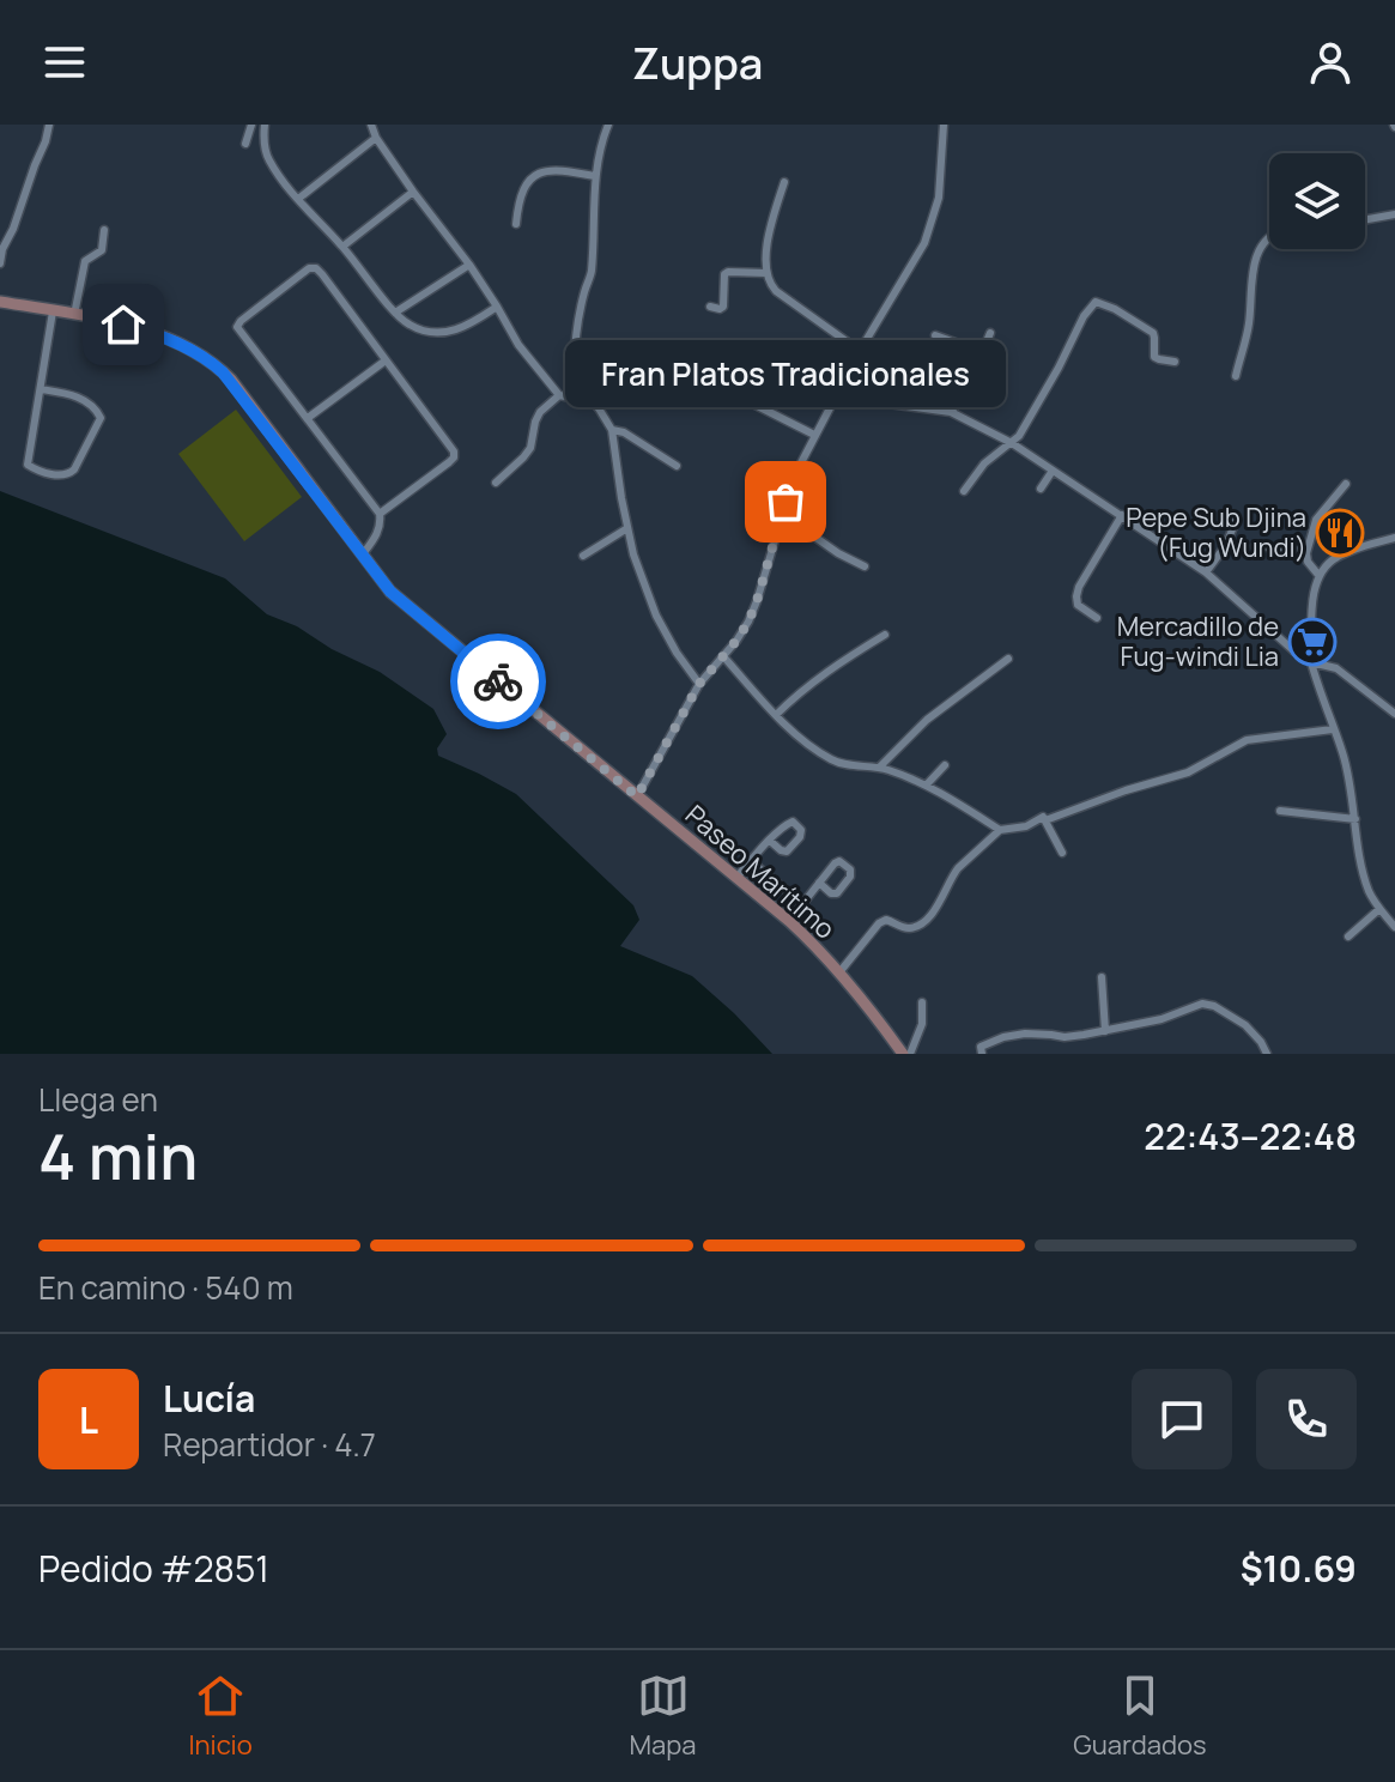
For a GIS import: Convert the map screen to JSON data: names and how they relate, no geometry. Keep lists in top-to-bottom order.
{
  "streets": {
    "main road": ["Paseo Marítimo"]
  },
  "places": {
    "other": ["Fran Platos Tradicionales"],
    "restaurant": ["Pepe Sub Djina (Fug Wundi)"],
    "supermarket": ["Mercadillo de Fug-windi Lia"]
  },
  "page": {
    "header": "Zuppa",
    "bubble": "Fran Platos Tradicionales",
    "heading": ["4 min", "Llega en", "22:43–22:48"],
    "panel": [
      "Lucía",
      "Repartidor · 4.7",
      "Pedido #2851",
      "$10.69"
    ],
    "bar": "En camino · 540 m",
    "round": "L",
    "tabs": ["Inicio", "Mapa", "Guardados"]
  }
}
